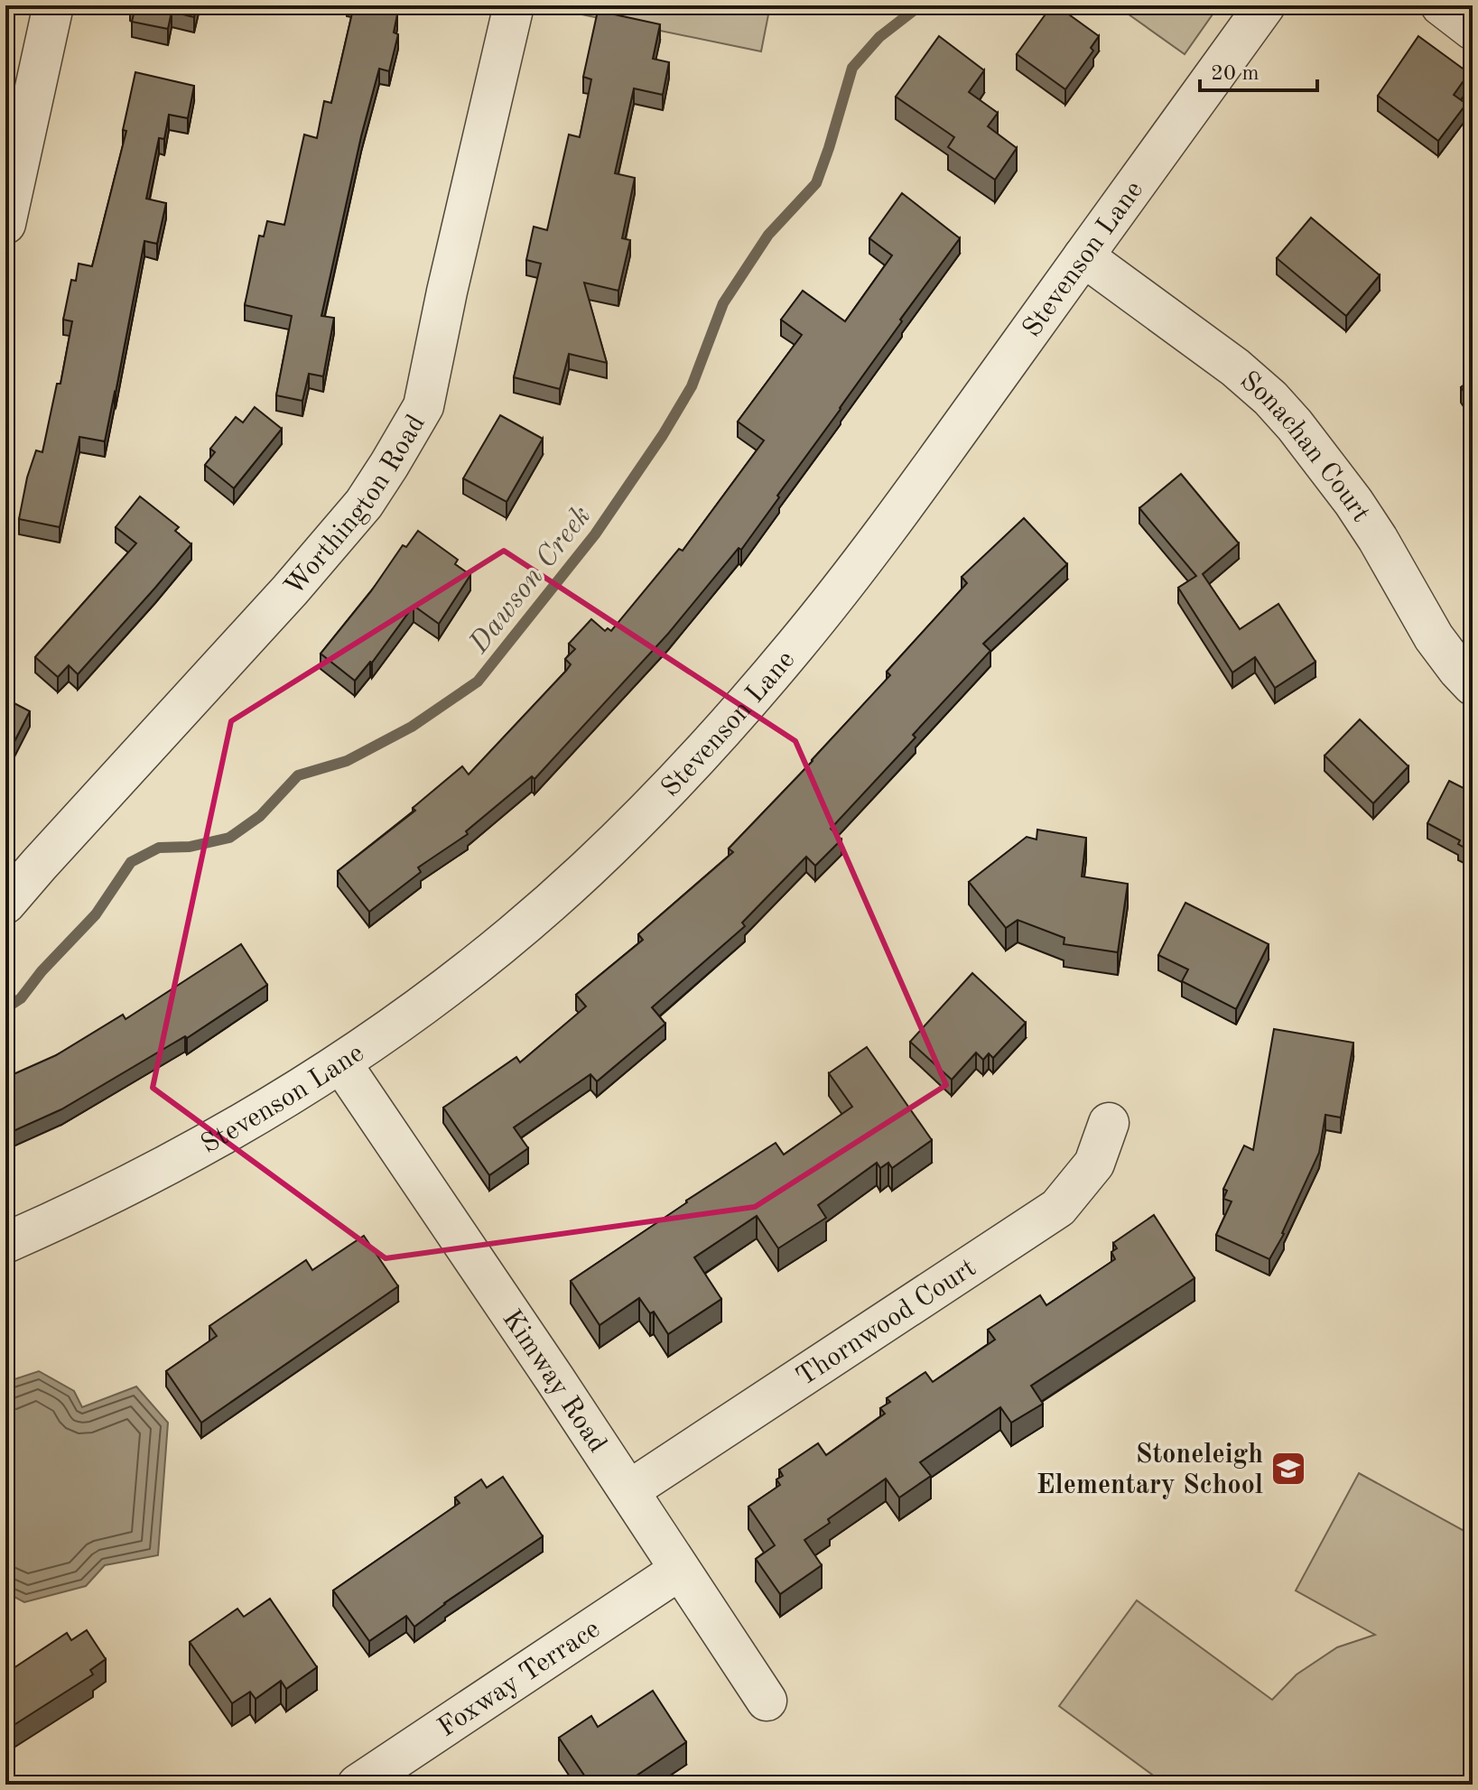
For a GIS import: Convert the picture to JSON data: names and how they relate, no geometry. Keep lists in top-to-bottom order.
{
  "streets": {
    "street": [
      "Stevenson Lane",
      "Sonachan Court",
      "Worthington Road",
      "Thornwood Court",
      "Kimway Road",
      "Foxway Terrace"
    ]
  },
  "crossings": [
    ["Stevenson Lane", "Sonachan Court"],
    ["Stevenson Lane", "Kimway Road"],
    ["Thornwood Court", "Kimway Road"],
    ["Kimway Road", "Foxway Terrace"]
  ],
  "water": ["Dawson Creek"],
  "places": {
    "school or university": ["Stoneleigh Elementary School"]
  },
  "scale_bar": "20 m"
}
